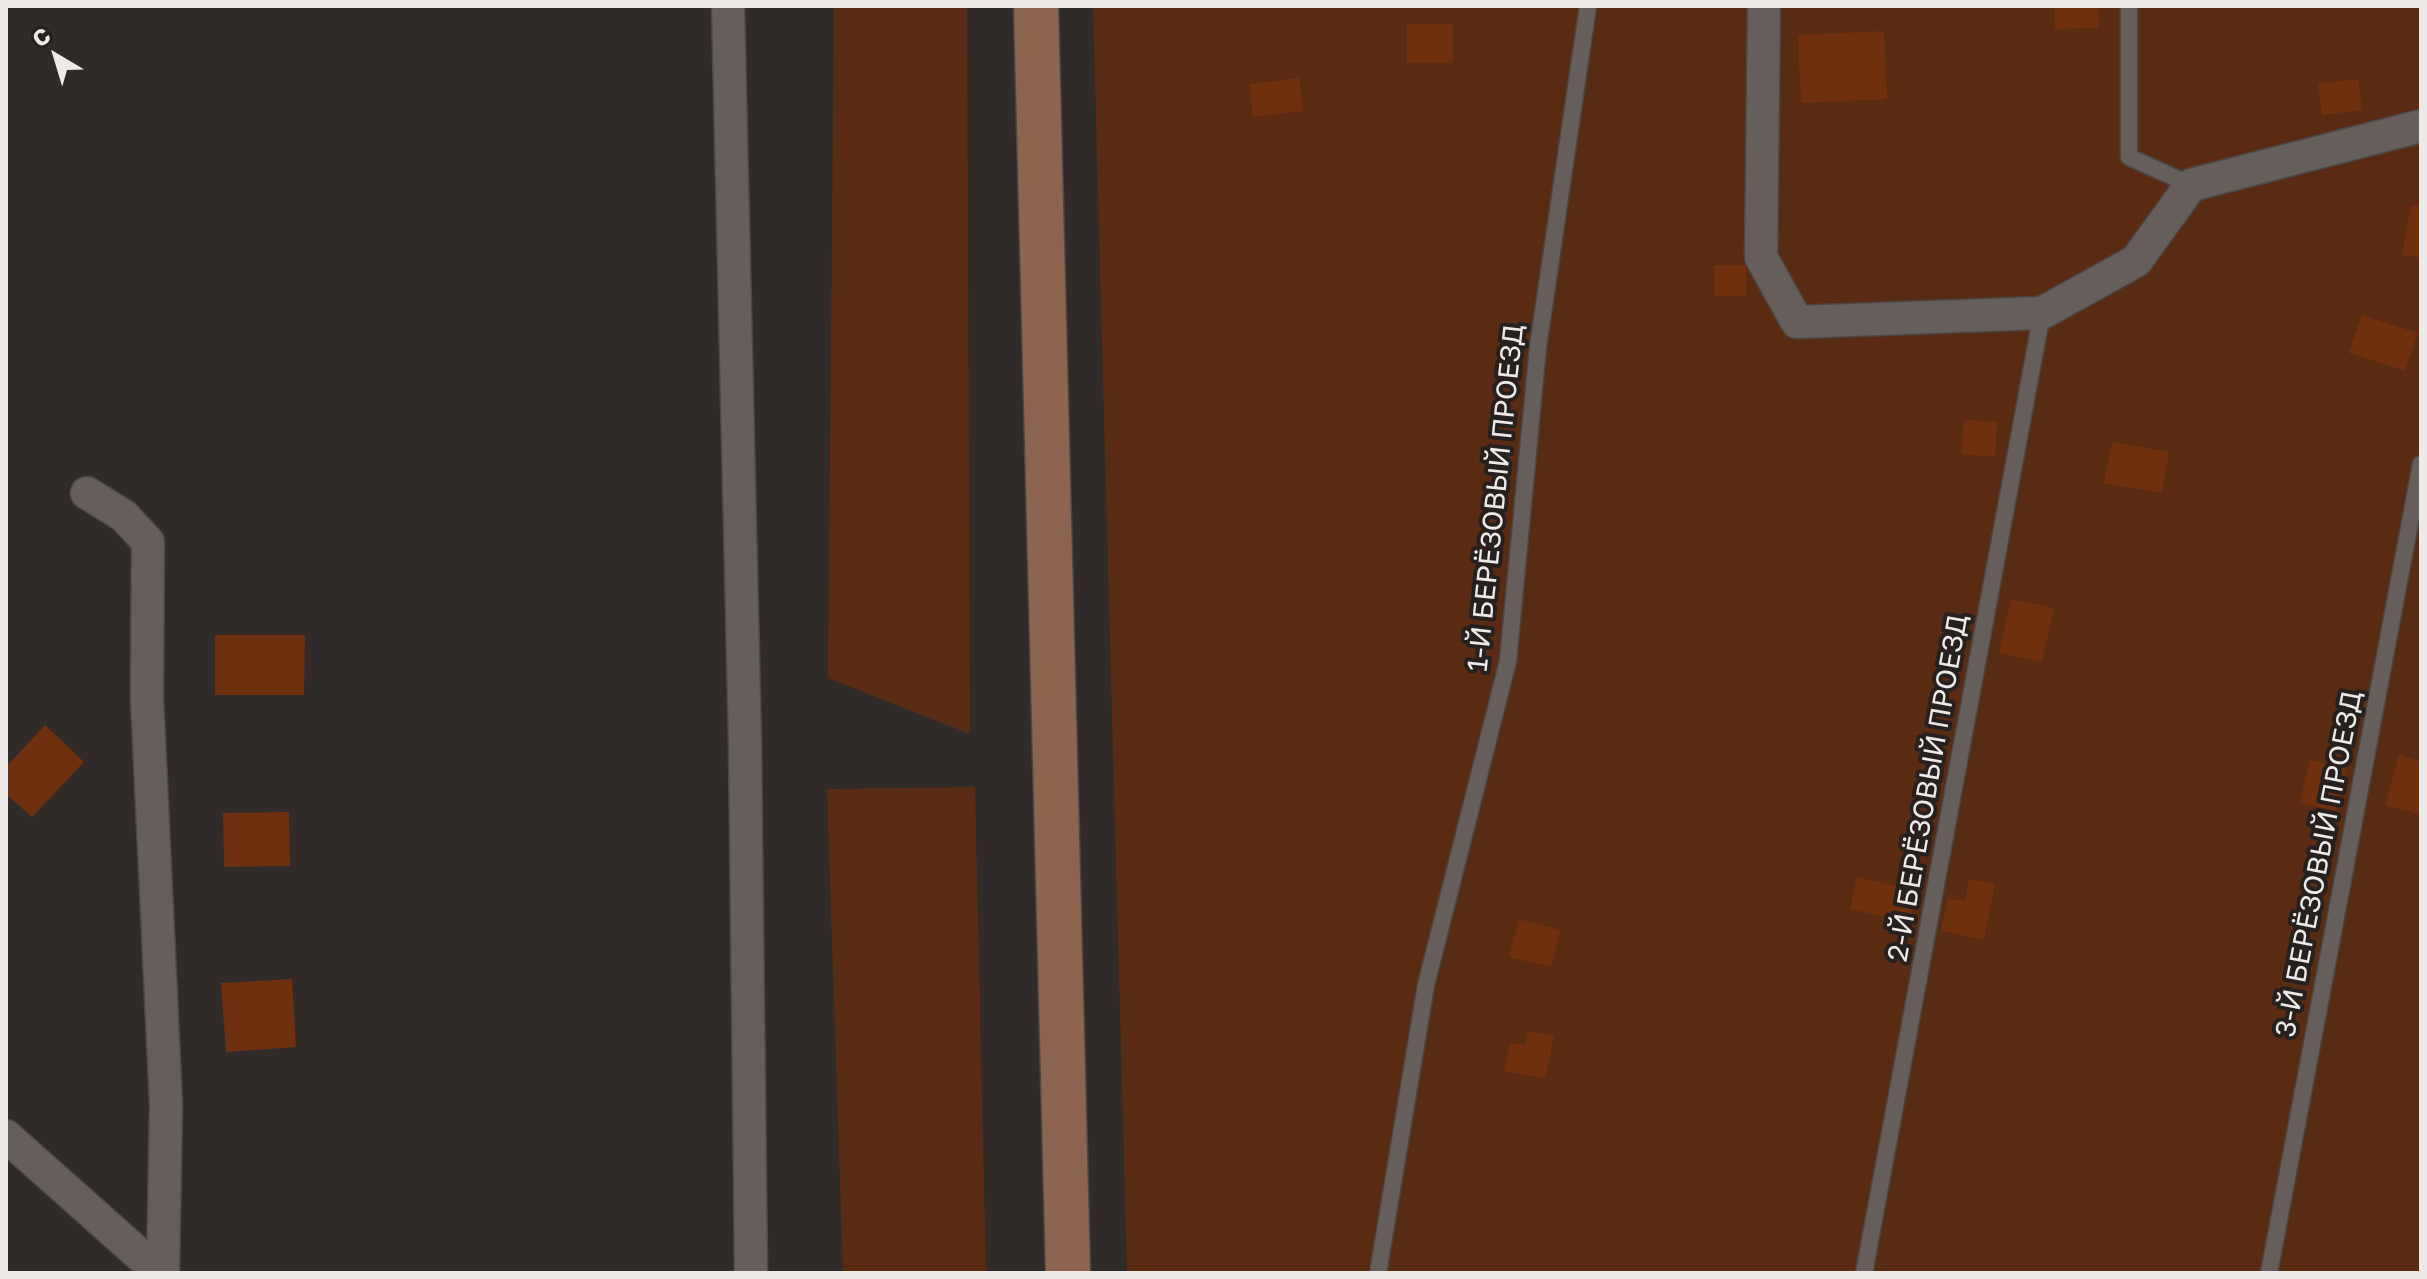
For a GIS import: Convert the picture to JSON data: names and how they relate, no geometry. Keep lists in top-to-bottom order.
{
  "streets": {
    "lane": ["1-Й БЕРЁЗОВЫЙ ПРОЕЗД", "2-Й БЕРЁЗОВЫЙ ПРОЕЗД", "3-Й БЕРЁЗОВЫЙ ПРОЕЗД"]
  },
  "north": "top left"
}
